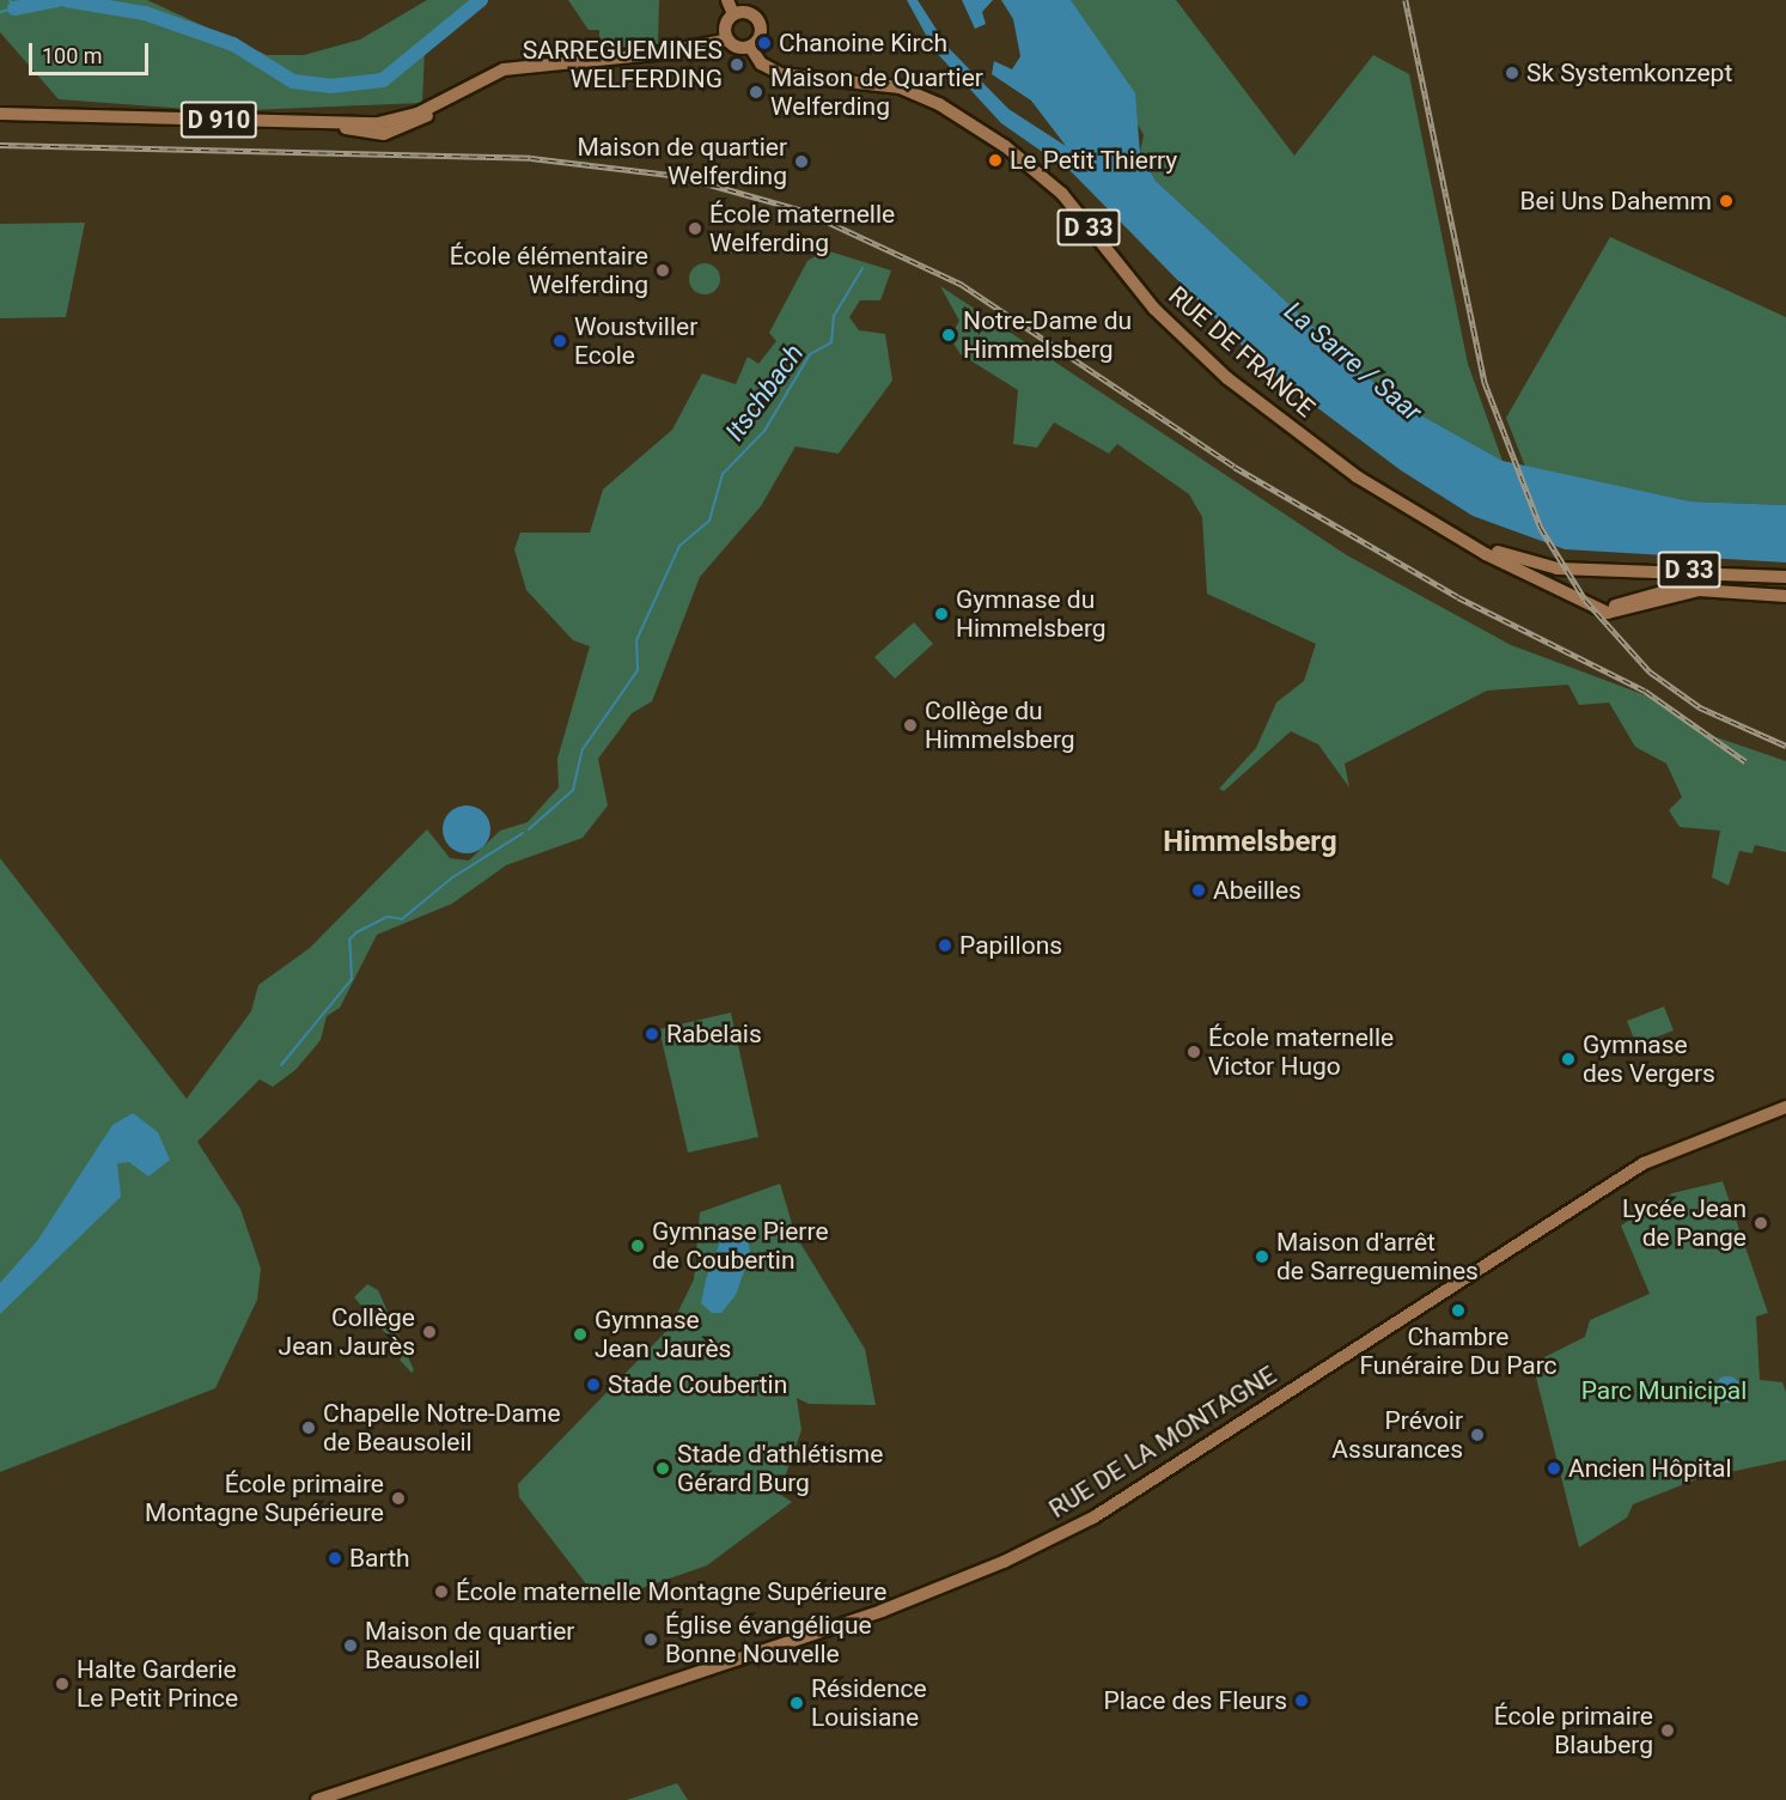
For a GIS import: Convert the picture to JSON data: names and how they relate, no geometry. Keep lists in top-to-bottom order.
{
  "streets": {
    "main road": [
      "D 910",
      "D 33",
      "RUE DE FRANCE",
      "RUE DE LA MONTAGNE"
    ]
  },
  "crossings": [
    ["D 910", "RUE DE FRANCE"],
    ["D 33", "RUE DE FRANCE"]
  ],
  "districts": ["Himmelsberg"],
  "water": ["La Sarre / Saar", "Itschbach"],
  "parks": ["Parc Municipal"],
  "places": [
    "Chanoine Kirch",
    "SARREGUEMINES WELFERDING",
    "Sk Systemkonzept",
    "Maison de Quartier Welferding",
    "Le Petit Thierry",
    "Maison de quartier Welferding",
    "Bei Uns Dahemm",
    "École maternelle Welferding",
    "École élémentaire Welferding",
    "Notre-Dame du Himmelsberg",
    "Woustviller Ecole",
    "Gymnase du Himmelsberg",
    "Collège du Himmelsberg",
    "Abeilles",
    "Papillons",
    "Rabelais",
    "École maternelle Victor Hugo",
    "Gymnase des Vergers",
    "Lycée Jean de Pange",
    "Gymnase Pierre de Coubertin",
    "Maison d'arrêt de Sarreguemines",
    "Chambre Funéraire Du Parc",
    "Collège Jean Jaurès",
    "Gymnase Jean Jaurès",
    "Stade Coubertin",
    "Chapelle Notre-Dame de Beausoleil",
    "Prévoir Assurances",
    "Stade d'athlétisme Gérard Burg",
    "Ancien Hôpital",
    "École primaire Montagne Supérieure",
    "Barth",
    "École maternelle Montagne Supérieure",
    "Église évangélique Bonne Nouvelle",
    "Maison de quartier Beausoleil",
    "Halte Garderie Le Petit Prince",
    "Place des Fleurs",
    "Résidence Louisiane",
    "École primaire Blauberg"
  ],
  "scale_bar": "100 m"
}
